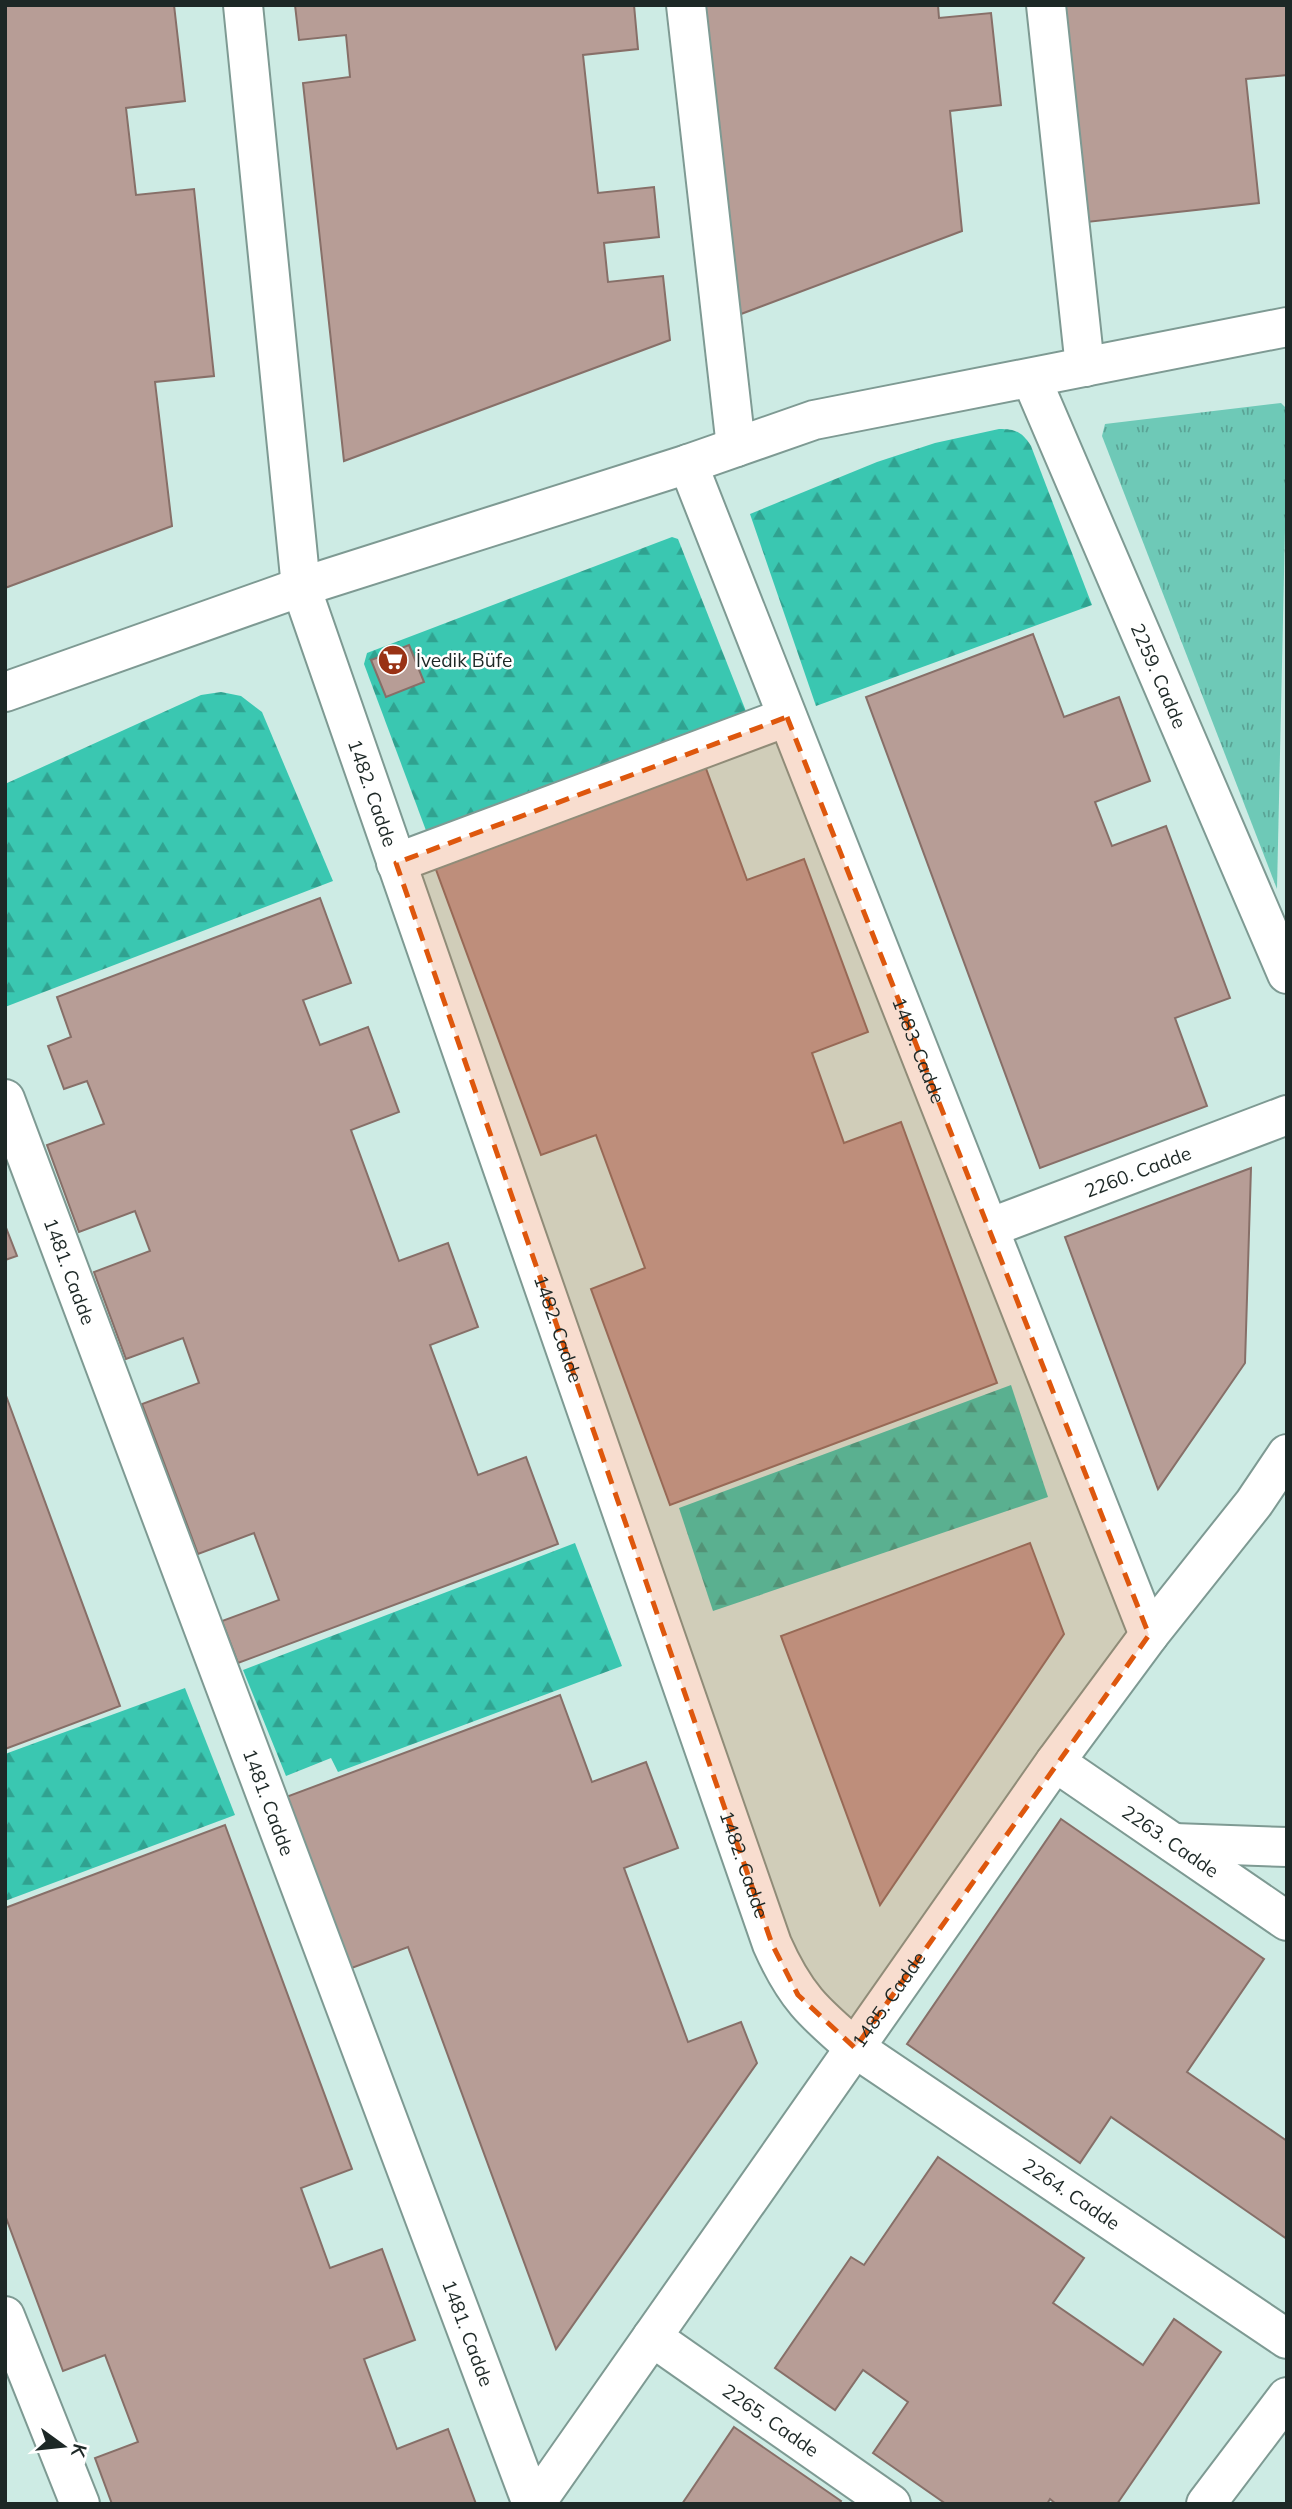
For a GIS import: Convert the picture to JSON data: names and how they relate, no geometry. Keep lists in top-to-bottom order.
{
  "streets": {
    "street": [
      "2259. Cadde",
      "1482. Cadde",
      "1483. Cadde",
      "2260. Cadde",
      "1481. Cadde",
      "2263. Cadde",
      "1485. Cadde",
      "2264. Cadde",
      "2265. Cadde"
    ]
  },
  "crossings": [
    ["1482. Cadde", "1485. Cadde"],
    ["1482. Cadde", "2264. Cadde"],
    ["1483. Cadde", "2260. Cadde"],
    ["1483. Cadde", "1485. Cadde"],
    ["1481. Cadde", "1485. Cadde"],
    ["2263. Cadde", "1485. Cadde"],
    ["1485. Cadde", "2264. Cadde"],
    ["1485. Cadde", "2265. Cadde"]
  ],
  "places": {
    "supermarket": ["İvedik Büfe"]
  },
  "north": "right"
}
